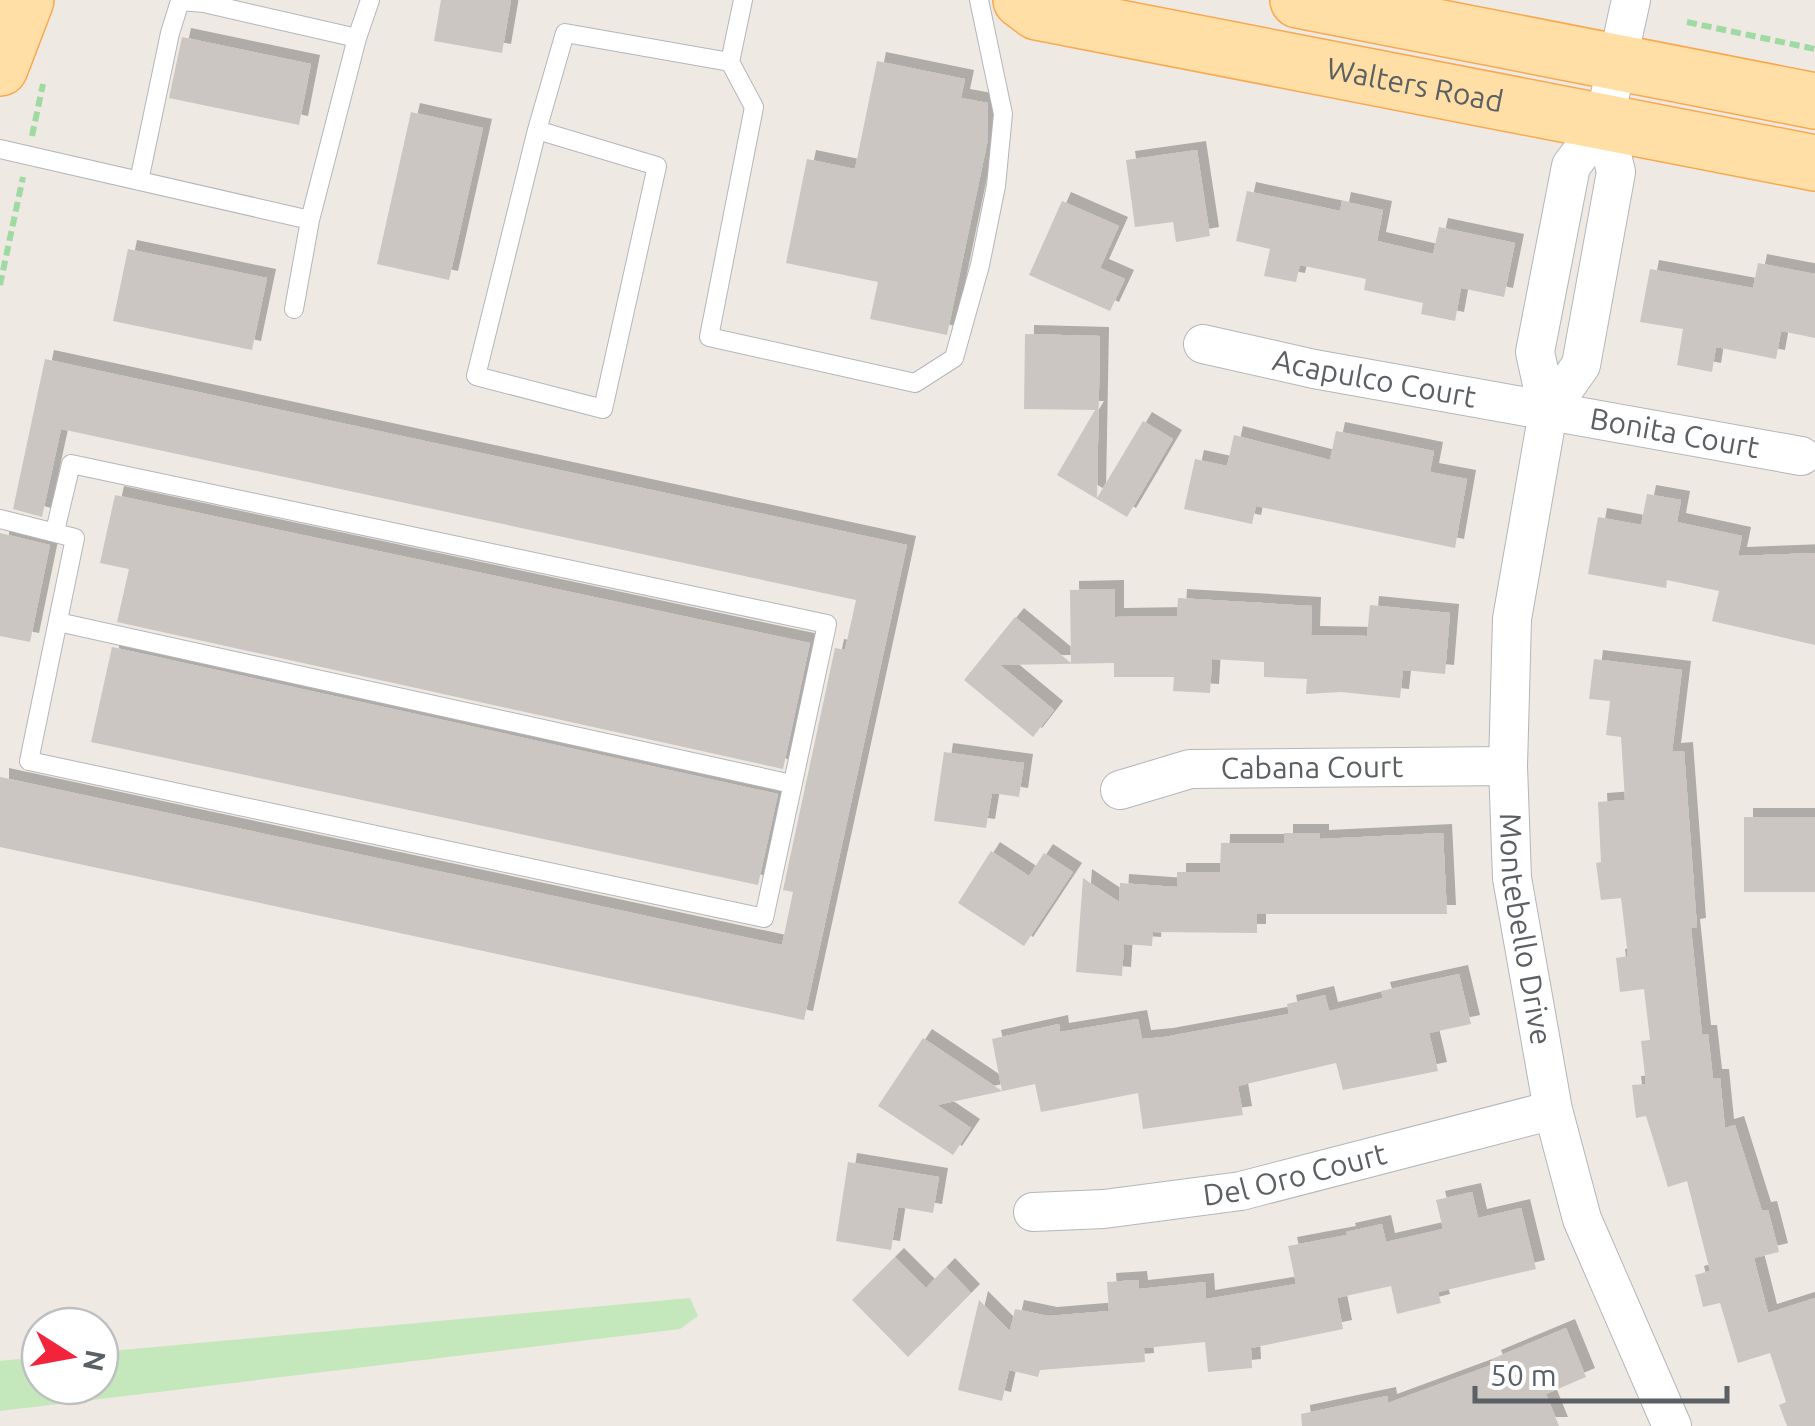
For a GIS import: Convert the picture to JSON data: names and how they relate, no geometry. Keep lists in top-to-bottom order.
{
  "streets": {
    "main road": ["Walters Road"],
    "street": [
      "Acapulco Court",
      "Bonita Court",
      "Cabana Court",
      "Montebello Drive",
      "Del Oro Court"
    ]
  },
  "crossings": [
    ["Walters Road", "Montebello Drive"],
    ["Acapulco Court", "Bonita Court"],
    ["Acapulco Court", "Montebello Drive"],
    ["Bonita Court", "Montebello Drive"],
    ["Cabana Court", "Montebello Drive"],
    ["Montebello Drive", "Del Oro Court"]
  ],
  "scale_bar": "50 m",
  "north": "right"
}
